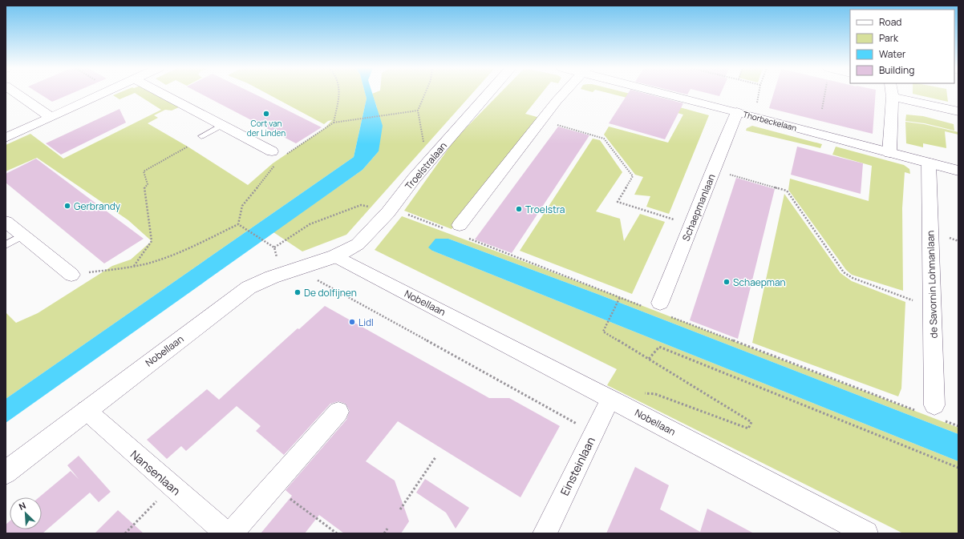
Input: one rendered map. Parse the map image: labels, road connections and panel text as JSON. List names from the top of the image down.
{
  "streets": {
    "street": [
      "Thorbeckelaan",
      "Troelstralaan",
      "Schaepmanlaan",
      "de Savornin Lohmanlaan",
      "Nobellaan",
      "Einsteinlaan",
      "Nansenlaan"
    ]
  },
  "crossings": [
    ["Thorbeckelaan", "Schaepmanlaan"],
    ["Thorbeckelaan", "de Savornin Lohmanlaan"],
    ["Troelstralaan", "Nobellaan"],
    ["Nobellaan", "Einsteinlaan"],
    ["Nobellaan", "Nansenlaan"]
  ],
  "places": [
    "Cort van der Linden",
    "Gerbrandy",
    "Troelstra",
    "Schaepman",
    "De dolfijnen",
    "Lidl"
  ],
  "legend": [
    "Road",
    "Park",
    "Water",
    "Building"
  ],
  "north": "top left"
}
